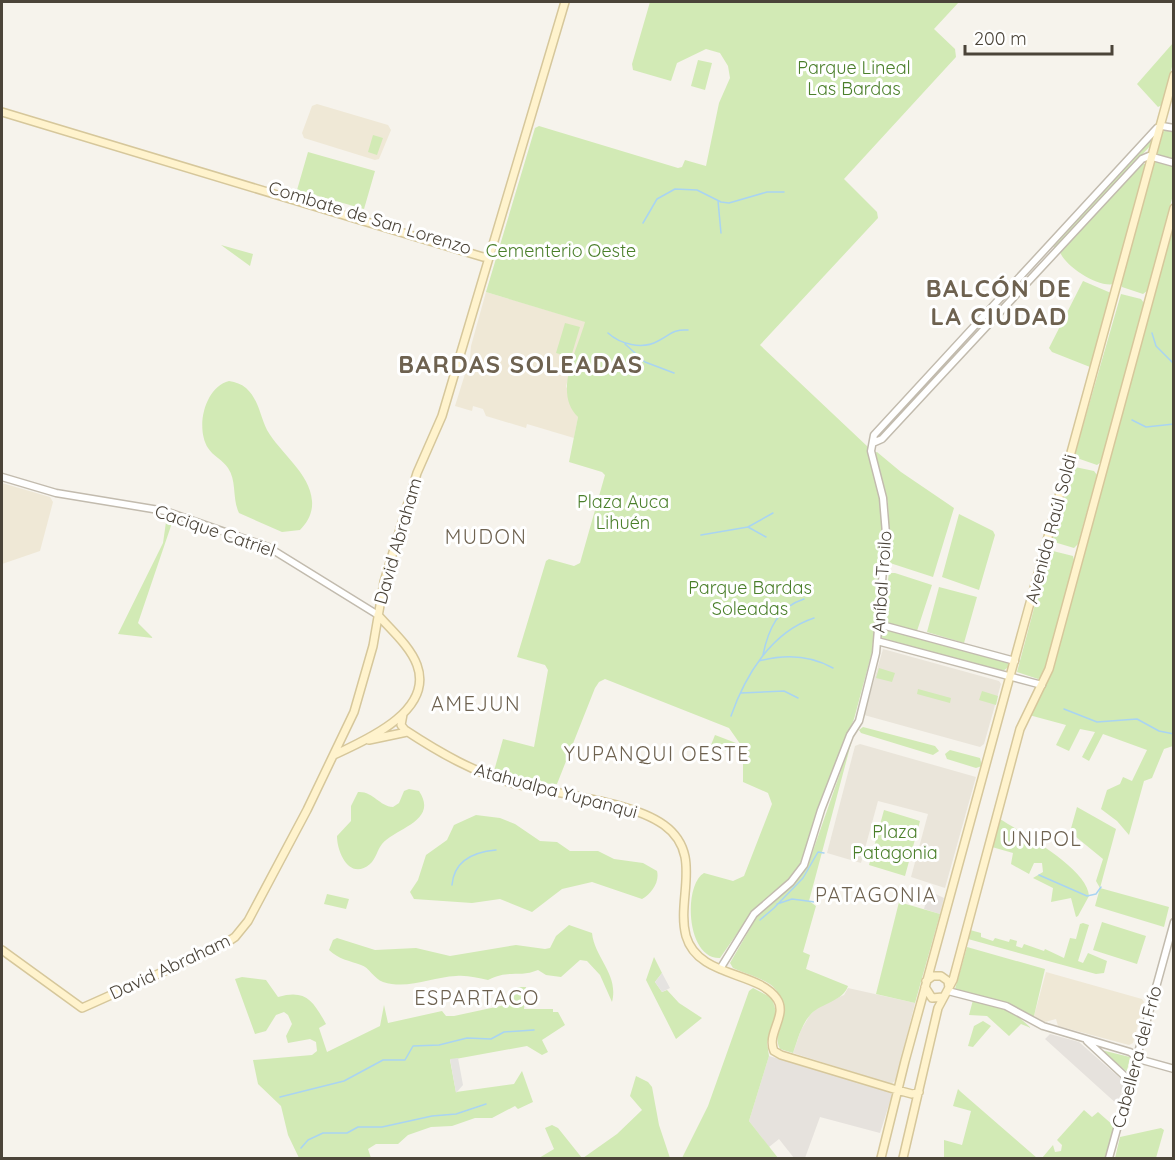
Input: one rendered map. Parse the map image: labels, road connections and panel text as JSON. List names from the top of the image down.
{
  "streets": {
    "main road": [
      "Combate de San Lorenzo",
      "Avenida Raúl Soldi",
      "David Abraham",
      "Atahualpa Yupanqui"
    ],
    "street": ["Cacique Catriel", "Aníbal Troilo", "Cabellera del Frío"]
  },
  "crossings": [
    ["Combate de San Lorenzo", "David Abraham"],
    ["Avenida Raúl Soldi", "Atahualpa Yupanqui"],
    ["Cacique Catriel", "David Abraham"],
    ["Aníbal Troilo", "Atahualpa Yupanqui"]
  ],
  "districts": [
    "BALCÓN DE LA CIUDAD",
    "BARDAS SOLEADAS",
    "MUDON",
    "AMEJUN",
    "YUPANQUI OESTE",
    "UNIPOL",
    "PATAGONIA",
    "ESPARTACO"
  ],
  "parks": [
    "Parque Lineal Las Bardas",
    "Cementerio Oeste",
    "Plaza Auca Lihuén",
    "Parque Bardas Soleadas",
    "Plaza Patagonia"
  ],
  "scale_bar": "200 m"
}
